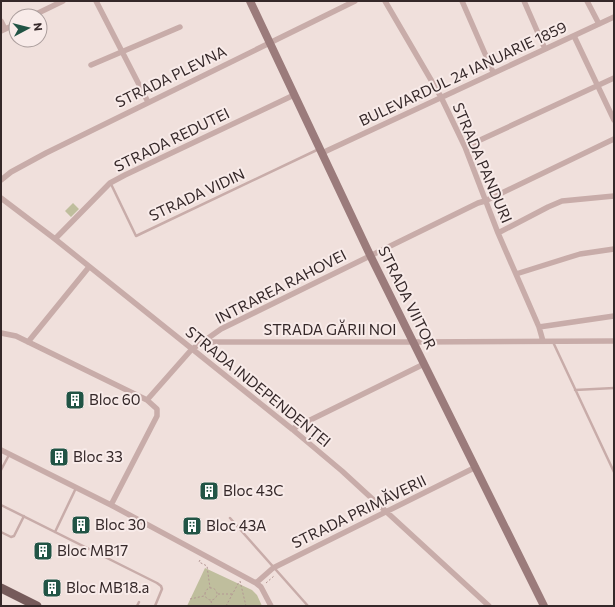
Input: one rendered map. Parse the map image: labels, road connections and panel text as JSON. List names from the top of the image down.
{
  "streets": {
    "street": [
      "BULEVARDUL 24 IANUARIE 1859",
      "STRADA PLEVNA",
      "STRADA REDUTEI",
      "STRADA PANDURI",
      "INTRAREA RAHOVEI",
      "STRADA VIITOR",
      "STRADA GĂRII NOI",
      "STRADA INDEPENDENȚEI",
      "STRADA PRIMĂVERII"
    ],
    "lane": ["STRADA VIDIN"]
  },
  "crossings": [
    ["BULEVARDUL 24 IANUARIE 1859", "STRADA PANDURI"],
    ["BULEVARDUL 24 IANUARIE 1859", "STRADA VIDIN"],
    ["BULEVARDUL 24 IANUARIE 1859", "STRADA VIITOR"],
    ["STRADA PLEVNA", "STRADA VIITOR"],
    ["STRADA REDUTEI", "STRADA VIDIN"],
    ["STRADA REDUTEI", "STRADA VIITOR"],
    ["STRADA REDUTEI", "STRADA INDEPENDENȚEI"],
    ["STRADA PANDURI", "INTRAREA RAHOVEI"],
    ["STRADA PANDURI", "STRADA GĂRII NOI"],
    ["STRADA VIDIN", "STRADA VIITOR"],
    ["INTRAREA RAHOVEI", "STRADA VIITOR"],
    ["INTRAREA RAHOVEI", "STRADA GĂRII NOI"],
    ["STRADA VIITOR", "STRADA GĂRII NOI"],
    ["STRADA VIITOR", "STRADA PRIMĂVERII"],
    ["STRADA INDEPENDENȚEI", "STRADA PRIMĂVERII"]
  ],
  "places": {
    "building": [
      "Bloc 60",
      "Bloc 33",
      "Bloc 43C",
      "Bloc 30",
      "Bloc 43A",
      "Bloc MB17",
      "Bloc MB18.a"
    ]
  },
  "north": "right"
}
